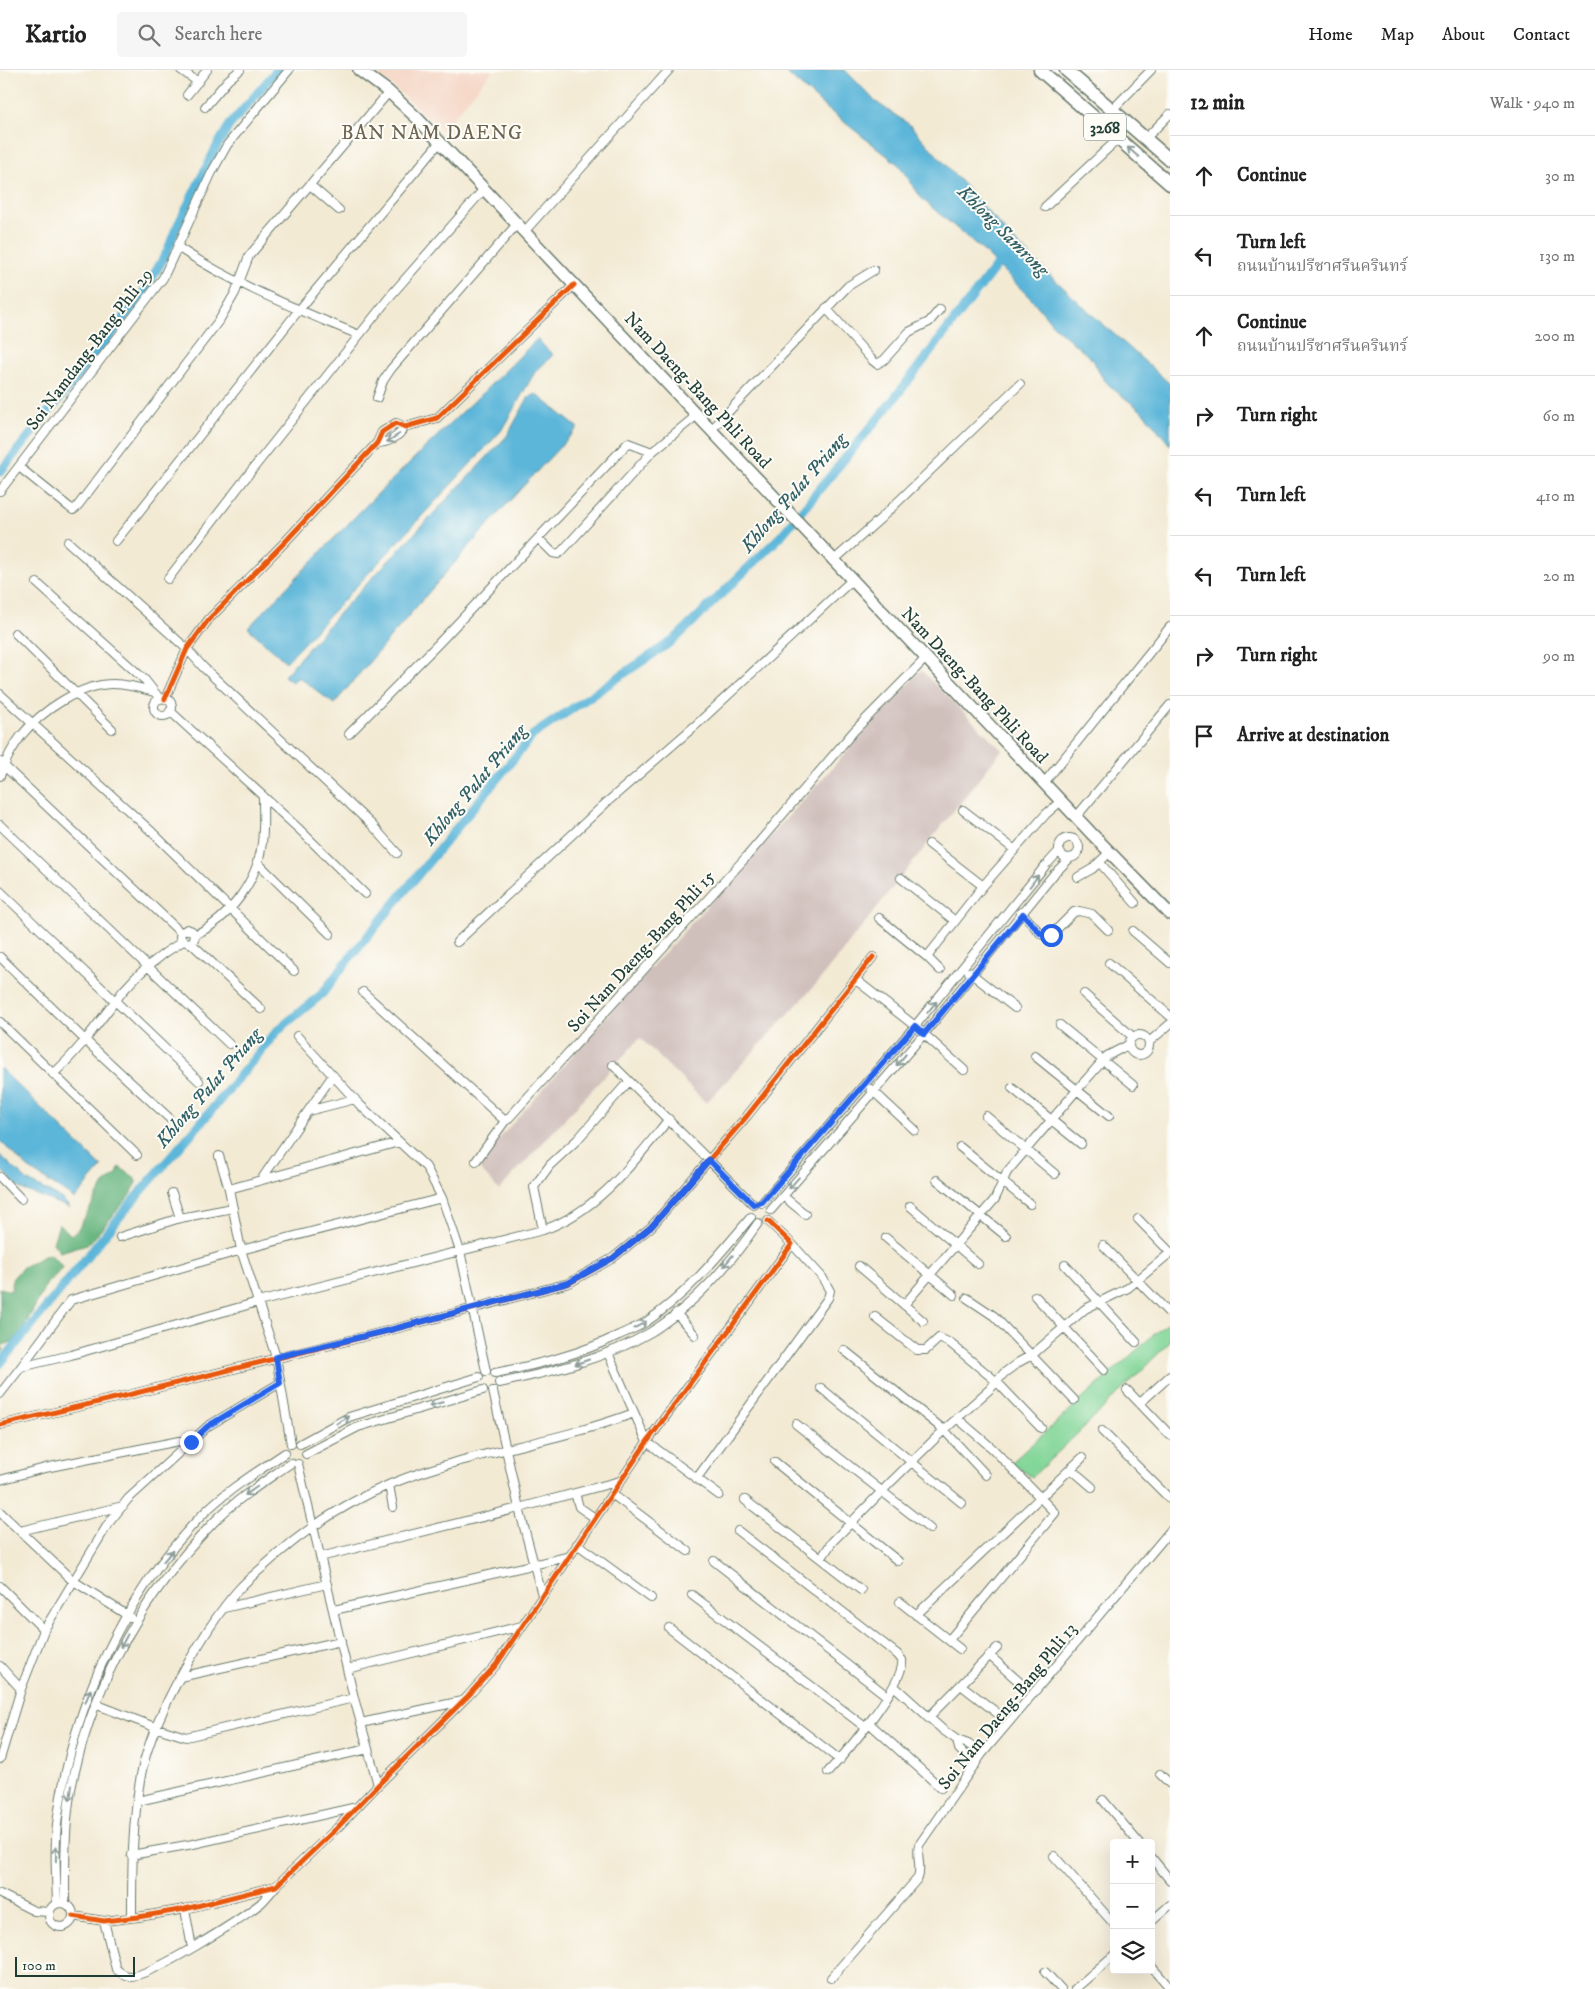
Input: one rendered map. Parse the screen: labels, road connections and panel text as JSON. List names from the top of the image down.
{
  "streets": {
    "main road": ["3268", "Nam Daeng-Bang Phli Road"],
    "street": ["Soi Namdang-Bang Phli 29", "Soi Nam Daeng-Bang Phli 15", "Soi Nam Daeng-Bang Phli 13"]
  },
  "crossings": [
    ["Nam Daeng-Bang Phli Road", "Soi Nam Daeng-Bang Phli 15"]
  ],
  "districts": ["BAN NAM DAENG"],
  "water": ["Khlong Samrong", "Khlong Palat Priang"],
  "scale_bar": "100 m",
  "page": {
    "header": "Kartio",
    "search": "Search here",
    "nav": [
      "Home",
      "Map",
      "About",
      "Contact"
    ],
    "heading": ["12 min", "Walk · 940 m"],
    "list": [
      ["Continue", "30 m"],
      ["Turn left", "ถนนบ้านปรีชาศรีนครินทร์", "130 m"],
      ["Continue", "ถนนบ้านปรีชาศรีนครินทร์", "200 m"],
      ["Turn right", "60 m"],
      ["Turn left", "410 m"],
      ["Turn left", "20 m"],
      ["Turn right", "90 m"],
      "Arrive at destination"
    ],
    "map_buttons": ["+", "−"],
    "scale": "100 m"
  }
}
